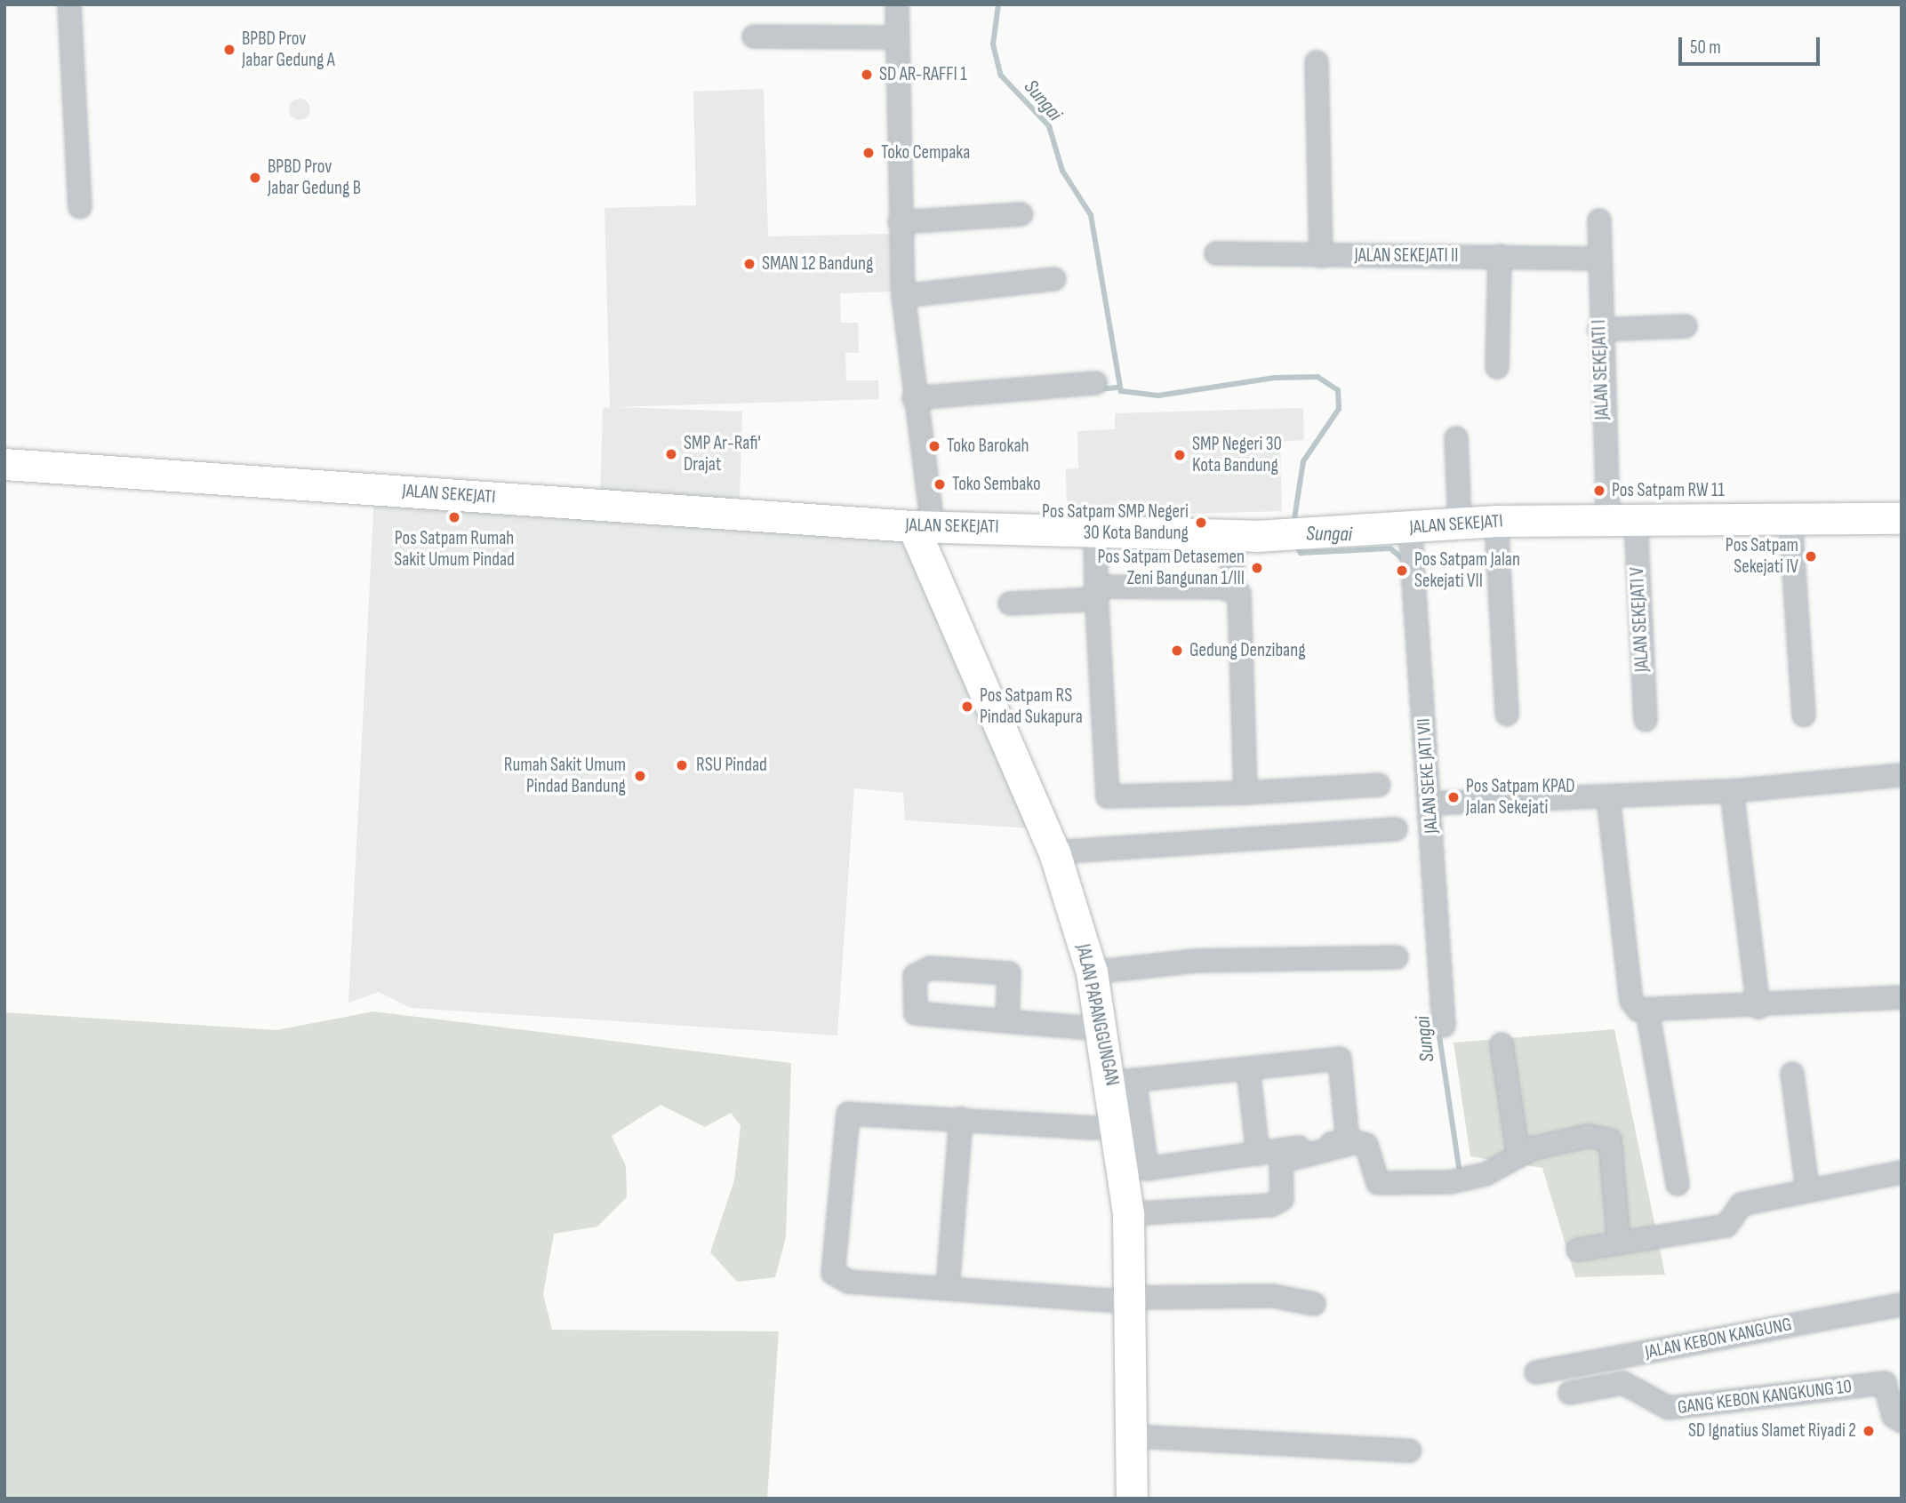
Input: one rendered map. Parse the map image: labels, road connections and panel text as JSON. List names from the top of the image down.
{
  "streets": {
    "street": [
      "JALAN SEKEJATI II",
      "JALAN SEKEJATI I",
      "JALAN SEKEJATI",
      "JALAN SEKEJATI V",
      "JALAN SEKE JATI VII",
      "JALAN PAPANGGUNGAN",
      "JALAN KEBON KANGUNG",
      "GANG KEBON KANGKUNG 10"
    ]
  },
  "crossings": [
    ["JALAN SEKEJATI II", "JALAN SEKEJATI I"],
    ["JALAN SEKEJATI I", "JALAN SEKEJATI"],
    ["JALAN SEKEJATI I", "JALAN SEKEJATI V"],
    ["JALAN SEKEJATI", "JALAN SEKEJATI V"],
    ["JALAN SEKEJATI", "JALAN SEKE JATI VII"],
    ["JALAN SEKEJATI", "JALAN PAPANGGUNGAN"]
  ],
  "water": ["Sungai"],
  "places": [
    "BPBD Prov Jabar Gedung A",
    "SD AR-RAFFI 1",
    "Toko Cempaka",
    "BPBD Prov Jabar Gedung B",
    "SMAN 12 Bandung",
    "Toko Barokah",
    "SMP Ar-Rafi' Drajat",
    "SMP Negeri 30 Kota Bandung",
    "Toko Sembako",
    "Pos Satpam RW 11",
    "Pos Satpam Rumah Sakit Umum Pindad",
    "Pos Satpam SMP Negeri 30 Kota Bandung",
    "Pos Satpam Sekejati IV",
    "Pos Satpam Detasemen Zeni Bangunan 1/III",
    "Pos Satpam Jalan Sekejati VII",
    "Gedung Denzibang",
    "Pos Satpam RS Pindad Sukapura",
    "RSU Pindad",
    "Rumah Sakit Umum Pindad Bandung",
    "Pos Satpam KPAD Jalan Sekejati",
    "SD Ignatius Slamet Riyadi 2"
  ],
  "scale_bar": "50 m"
}
